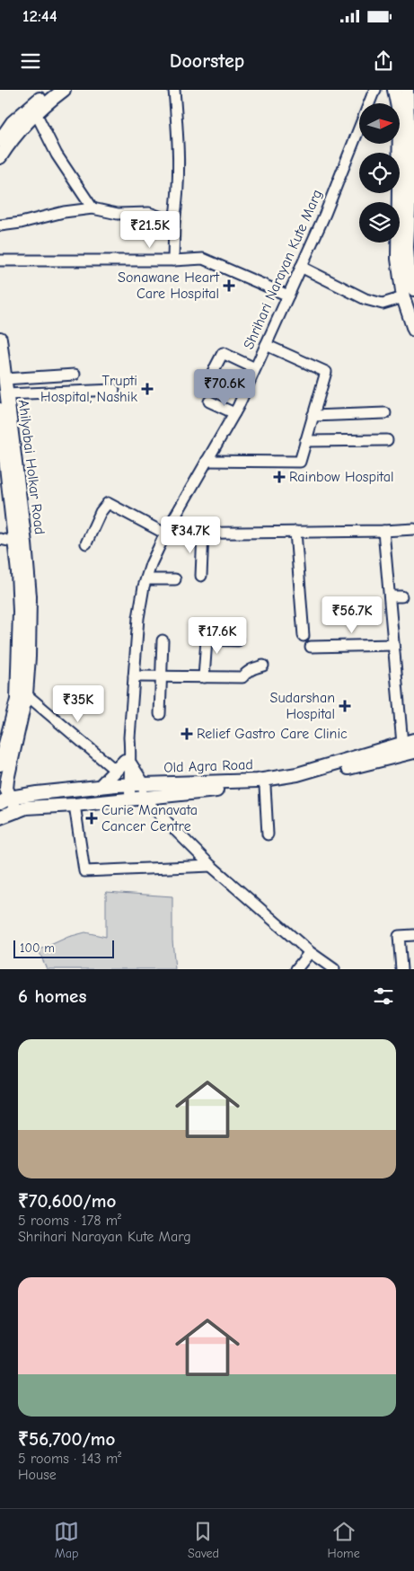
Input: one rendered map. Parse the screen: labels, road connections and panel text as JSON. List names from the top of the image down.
{
  "streets": {
    "main road": ["Ahilyabai Holkar Road", "Old Agra Road"],
    "street": ["Shrihari Narayan Kute Marg"]
  },
  "crossings": [
    ["Shrihari Narayan Kute Marg", "Old Agra Road"],
    ["Ahilyabai Holkar Road", "Old Agra Road"]
  ],
  "places": {
    "health": [
      "Sonawane Heart Care Hospital",
      "Trupti Hospital, Nashik",
      "Rainbow Hospital",
      "Sudarshan Hospital",
      "Relief Gastro Care Clinic",
      "Curie Manavata Cancer Centre"
    ]
  },
  "scale_bar": "100 m",
  "north": "right",
  "page": {
    "status": "12:44",
    "header": "Doorstep",
    "price": [
      "₹21.5K",
      "₹70.6K",
      "₹34.7K",
      "₹56.7K",
      "₹17.6K",
      "₹35K"
    ],
    "scale": "100 m",
    "heading": "6 homes",
    "list": [
      {
        "name": "₹70,600/mo",
        "note": "5 rooms · 178 m² · Shrihari Narayan Kute Marg"
      },
      {
        "name": "₹56,700/mo",
        "note": "5 rooms · 143 m² · House"
      }
    ],
    "tabs": ["Map", "Saved", "Home"]
  }
}
